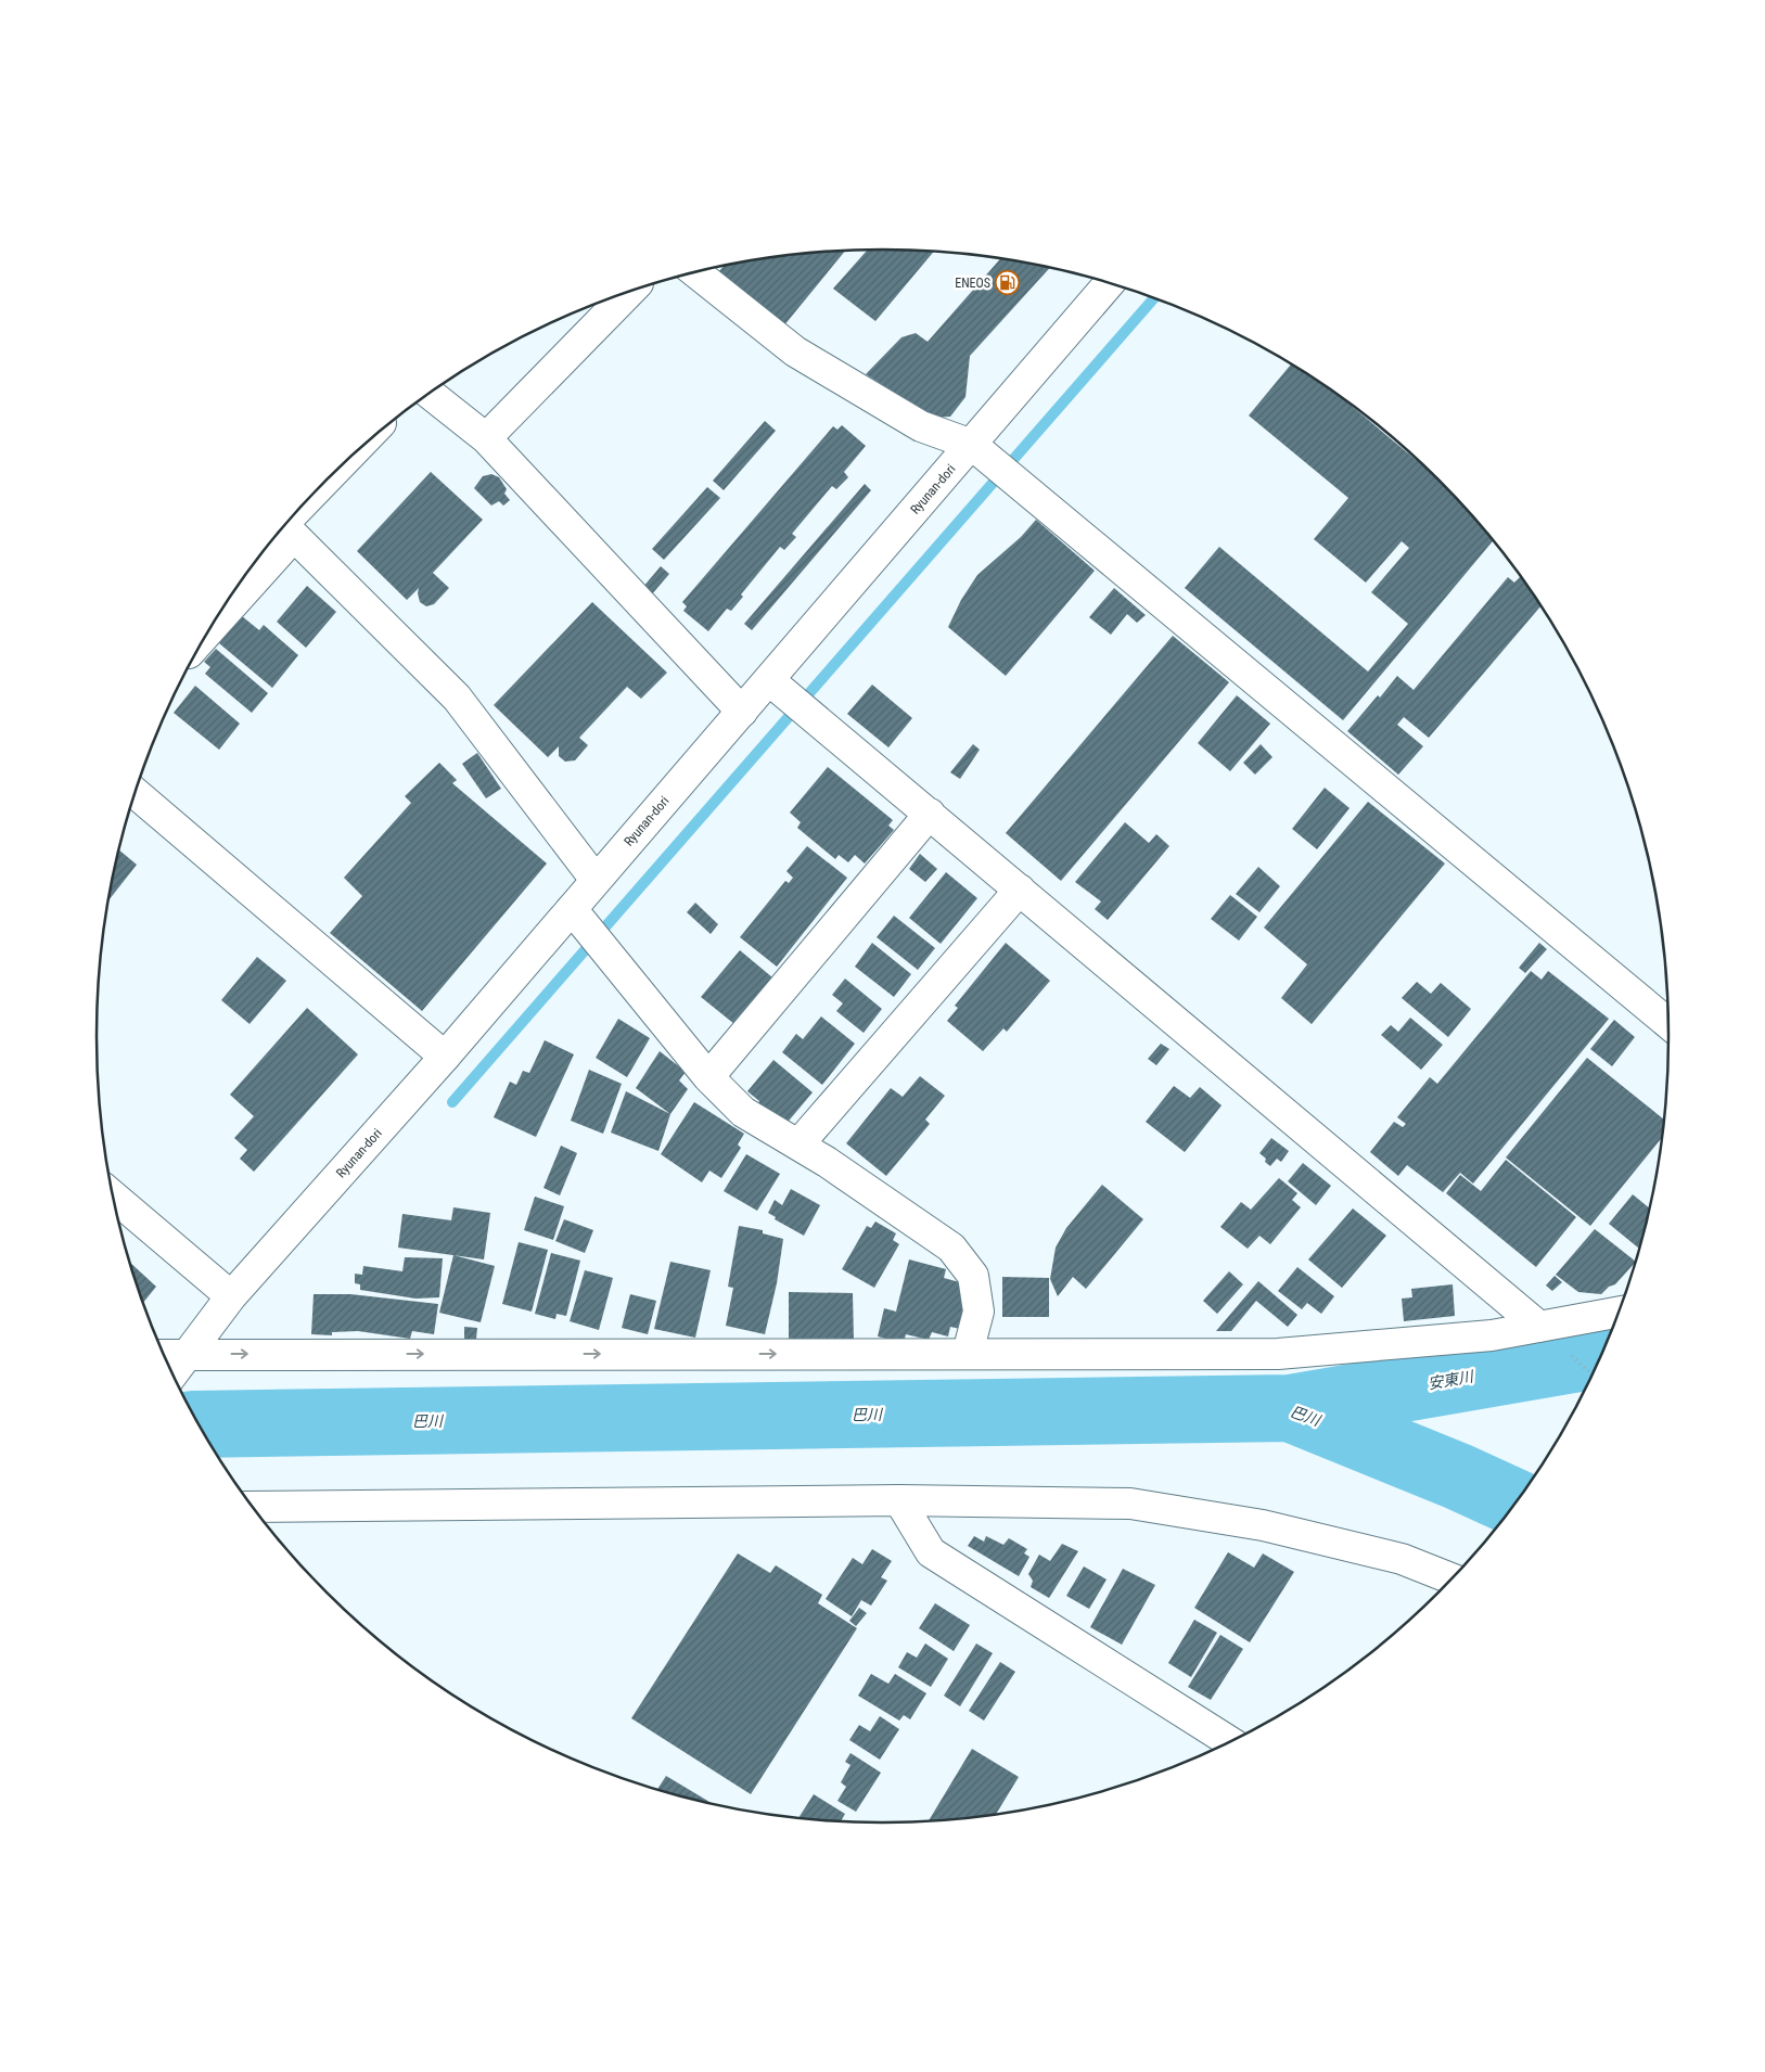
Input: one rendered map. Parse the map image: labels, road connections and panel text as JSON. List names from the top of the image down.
{
  "streets": {
    "street": ["Ryunan-dori"]
  },
  "water": ["安東川", "巴川"],
  "places": {
    "fuel station": ["ENEOS"]
  }
}
